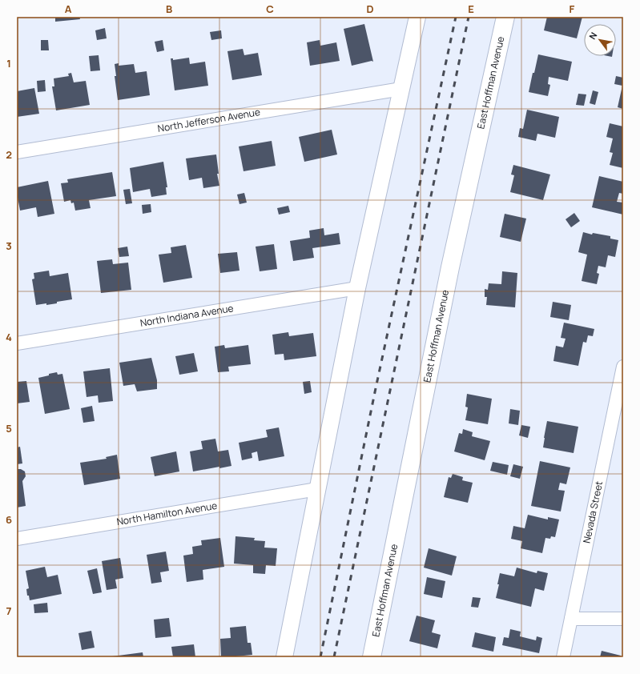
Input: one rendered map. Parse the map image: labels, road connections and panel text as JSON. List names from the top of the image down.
{
  "streets": {
    "main road": ["East Hoffman Avenue"],
    "street": [
      "North Jefferson Avenue",
      "North Indiana Avenue",
      "Nevada Street",
      "North Hamilton Avenue"
    ]
  },
  "north": "top left",
  "grid": {
    "columns": [
      "A",
      "B",
      "C",
      "D",
      "E",
      "F"
    ],
    "rows": [
      "1",
      "2",
      "3",
      "4",
      "5",
      "6",
      "7"
    ]
  }
}
